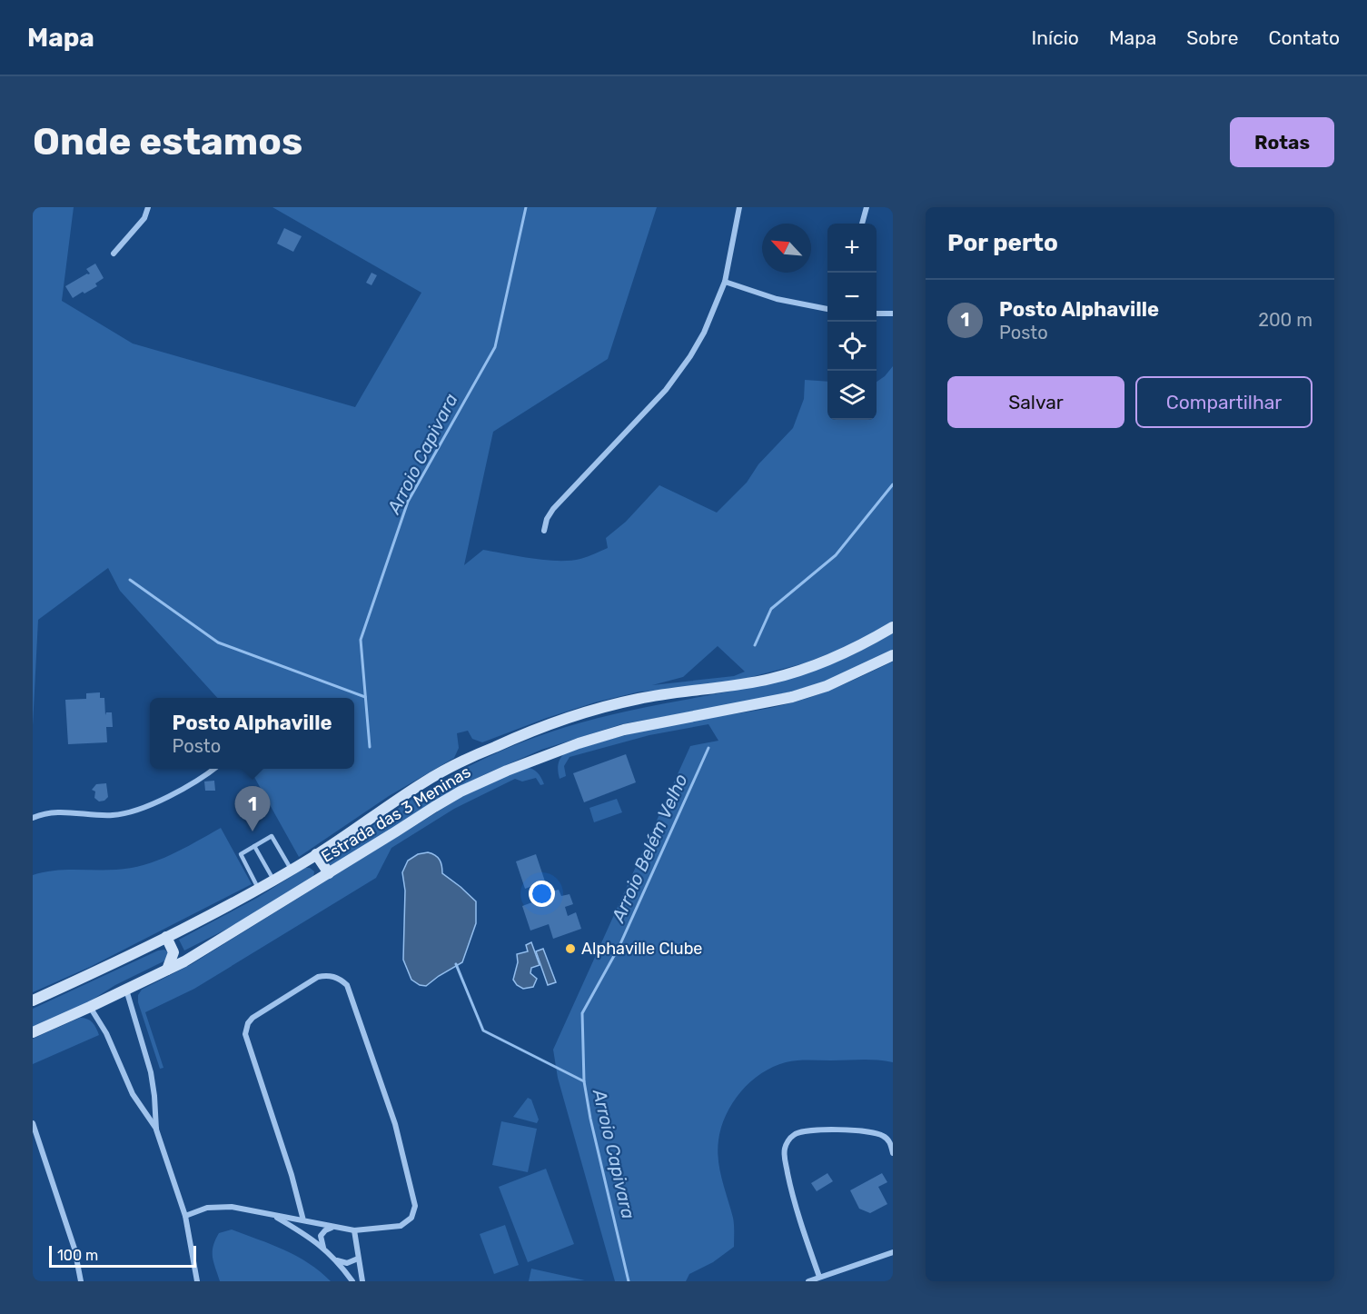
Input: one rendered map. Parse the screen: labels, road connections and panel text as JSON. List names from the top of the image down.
{
  "streets": {
    "main road": ["Estrada das 3 Meninas"]
  },
  "water": ["Arroio Capivara", "Arroio Belém Velho"],
  "places": ["Alphaville Clube"],
  "scale_bar": "100 m",
  "north": "top left",
  "page": {
    "header": "Mapa",
    "nav": [
      "Início",
      "Mapa",
      "Sobre",
      "Contato"
    ],
    "buttons": [
      "Rotas",
      ["Salvar", "Compartilhar"]
    ],
    "title": "Onde estamos",
    "heading": "Por perto",
    "map_buttons": ["+", "−"],
    "list": [
      {
        "mark": "1",
        "name": "Posto Alphaville",
        "note": "Posto",
        "value": "200 m"
      }
    ],
    "popup": ["Posto Alphaville", "Posto"],
    "pins": "1",
    "scale": "100 m"
  }
}
